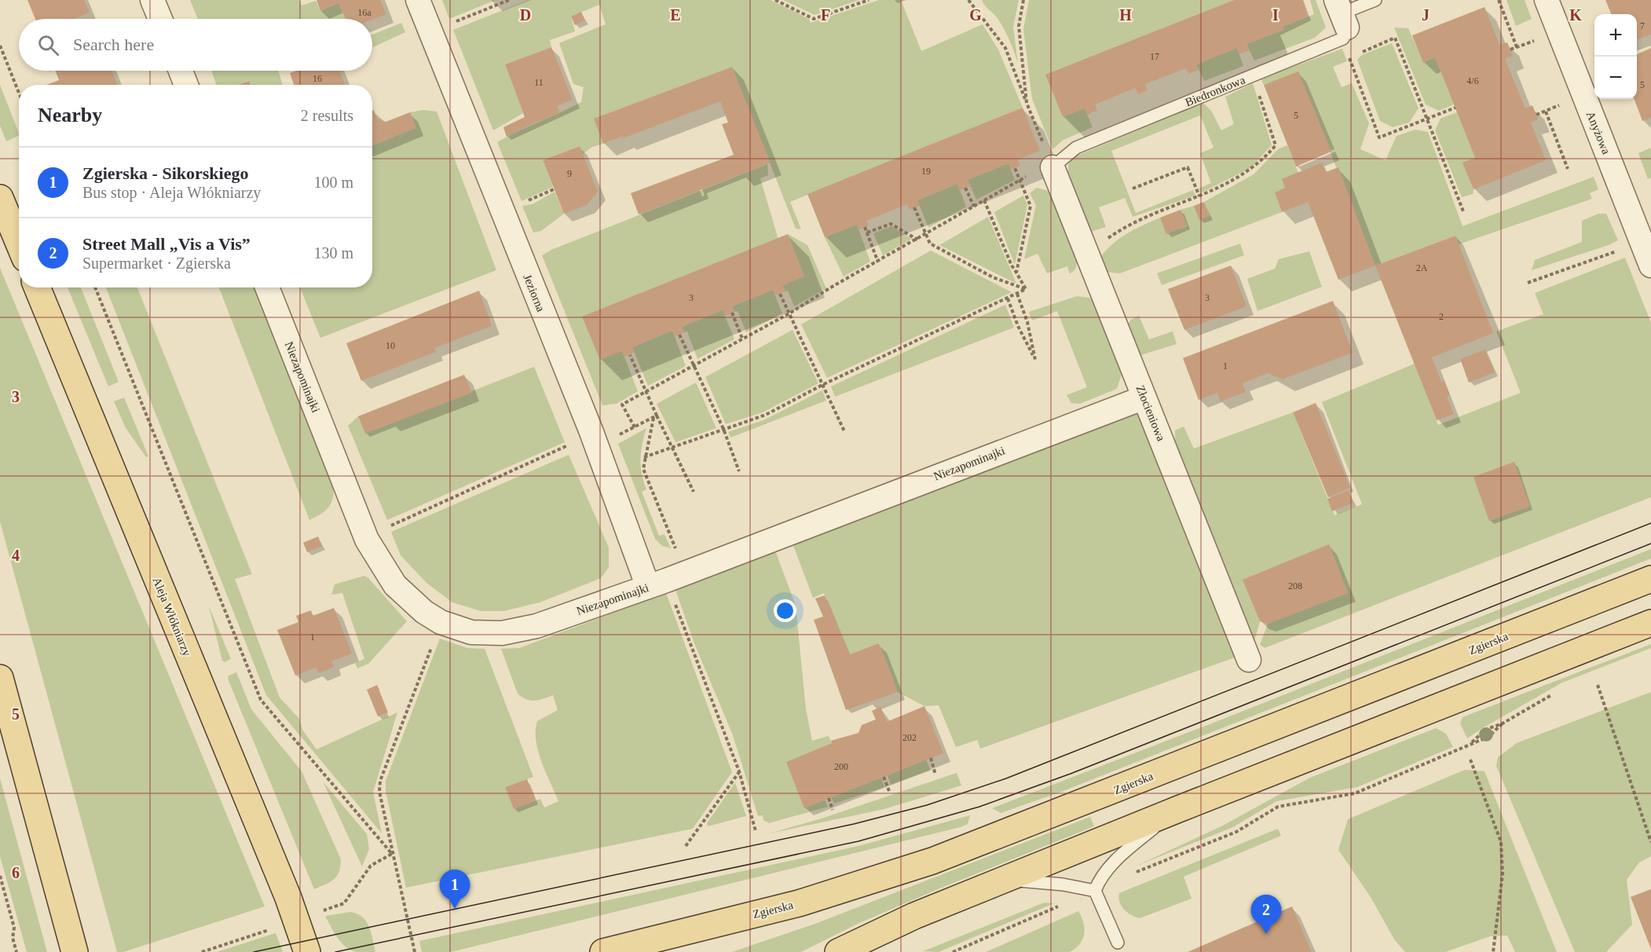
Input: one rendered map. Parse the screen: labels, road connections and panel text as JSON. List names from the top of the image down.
{
  "streets": {
    "main road": ["Aleja Włókniarzy", "Zgierska"],
    "street": [
      "Anyżowa",
      "Jeziorna",
      "Niezapominajki",
      "Złocieniowa"
    ],
    "lane": ["Biedronkowa"]
  },
  "crossings": [
    ["Biedronkowa", "Złocieniowa"],
    ["Jeziorna", "Niezapominajki"],
    ["Niezapominajki", "Złocieniowa"]
  ],
  "house_numbers": [
    "16a",
    "7",
    "17",
    "16",
    "4/6",
    "11",
    "5",
    "5",
    "19",
    "9",
    "2A",
    "3",
    "3",
    "2",
    "10",
    "1",
    "208",
    "1",
    "202",
    "200"
  ],
  "page": {
    "map_buttons": ["+", "−"],
    "search": "Search here",
    "heading": ["Nearby", "2 results"],
    "list": [
      {
        "mark": "1",
        "name": "Zgierska - Sikorskiego",
        "note": "Bus stop · Aleja Włókniarzy",
        "value": "100 m"
      },
      {
        "mark": "2",
        "name": "Street Mall „Vis a Vis”",
        "note": "Supermarket · Zgierska",
        "value": "130 m"
      }
    ],
    "pins": ["1", "2"]
  },
  "grid": {
    "columns": [
      "D",
      "E",
      "F",
      "G",
      "H",
      "I",
      "J",
      "K"
    ],
    "rows": [
      "3",
      "4",
      "5",
      "6"
    ]
  }
}
